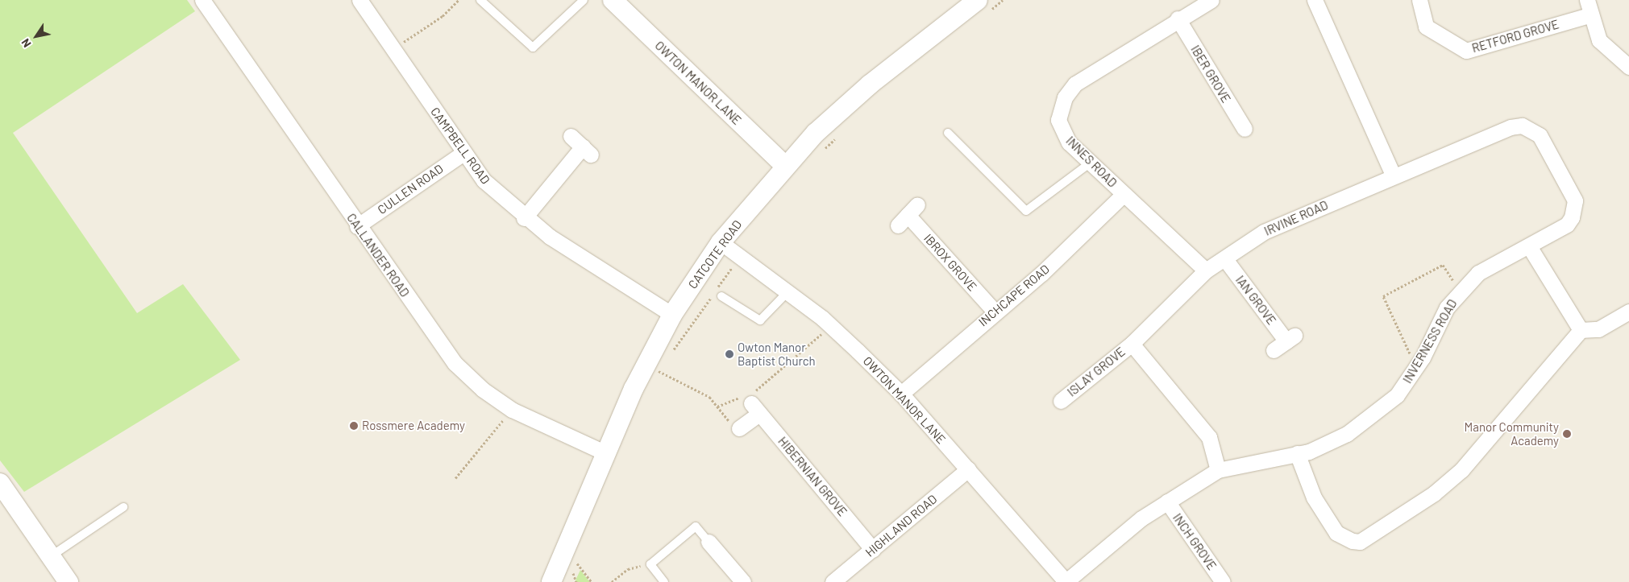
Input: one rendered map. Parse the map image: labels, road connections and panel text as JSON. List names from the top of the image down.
{
  "streets": {
    "street": [
      "RETFORD GROVE",
      "IBER GROVE",
      "OWTON MANOR LANE",
      "CAMPBELL ROAD",
      "INNES ROAD",
      "CULLEN ROAD",
      "IRVINE ROAD",
      "CATCOTE ROAD",
      "CALLANDER ROAD",
      "IBROX GROVE",
      "INCHCAPE ROAD",
      "IAN GROVE",
      "INVERNESS ROAD",
      "ISLAY GROVE",
      "HIBERNIAN GROVE",
      "HIGHLAND ROAD",
      "INCH GROVE"
    ]
  },
  "crossings": [
    ["IBER GROVE", "INNES ROAD"],
    ["OWTON MANOR LANE", "CATCOTE ROAD"],
    ["OWTON MANOR LANE", "INCHCAPE ROAD"],
    ["OWTON MANOR LANE", "INVERNESS ROAD"],
    ["OWTON MANOR LANE", "HIGHLAND ROAD"],
    ["CAMPBELL ROAD", "CULLEN ROAD"],
    ["CAMPBELL ROAD", "CATCOTE ROAD"],
    ["INNES ROAD", "IRVINE ROAD"],
    ["INNES ROAD", "INCHCAPE ROAD"],
    ["CULLEN ROAD", "CALLANDER ROAD"],
    ["IRVINE ROAD", "IAN GROVE"],
    ["IRVINE ROAD", "INVERNESS ROAD"],
    ["IRVINE ROAD", "ISLAY GROVE"],
    ["CATCOTE ROAD", "CALLANDER ROAD"],
    ["IBROX GROVE", "INCHCAPE ROAD"],
    ["INVERNESS ROAD", "INCH GROVE"],
    ["HIBERNIAN GROVE", "HIGHLAND ROAD"]
  ],
  "places": ["Owton Manor Baptist Church", "Rossmere Academy", "Manor Community Academy"],
  "north": "bottom left"
}
